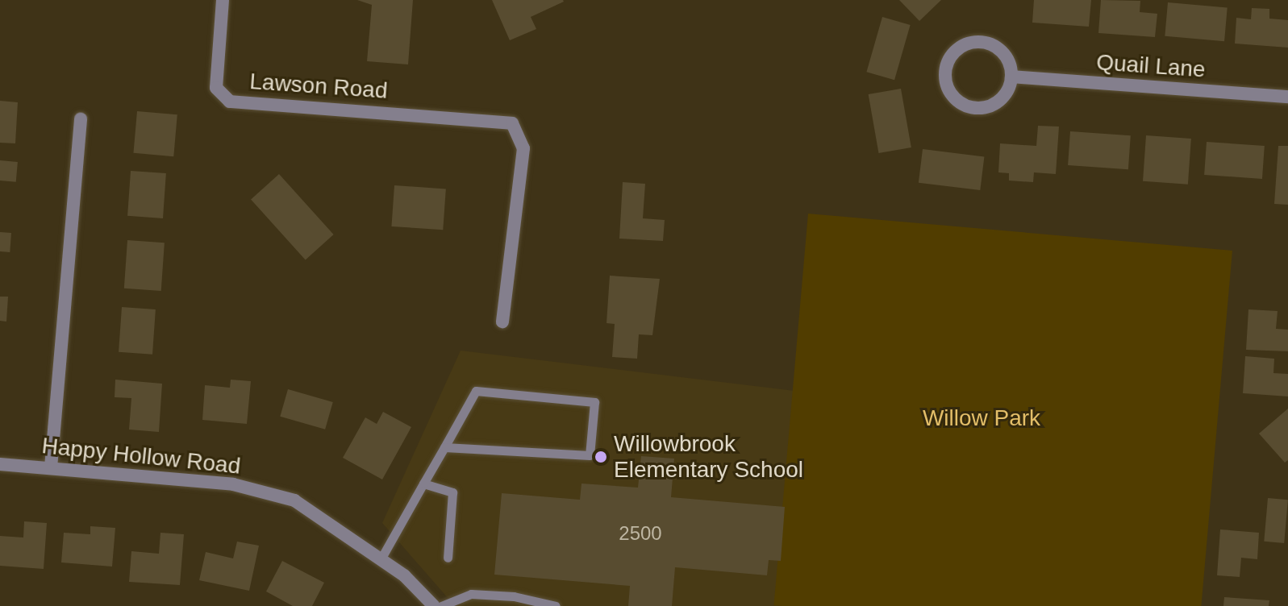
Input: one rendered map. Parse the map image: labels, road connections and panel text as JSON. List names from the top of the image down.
{
  "streets": {
    "street": ["Quail Lane", "Lawson Road", "Happy Hollow Road"]
  },
  "parks": ["Willow Park"],
  "places": ["Willowbrook Elementary School"],
  "house_numbers": ["2500"]
}
